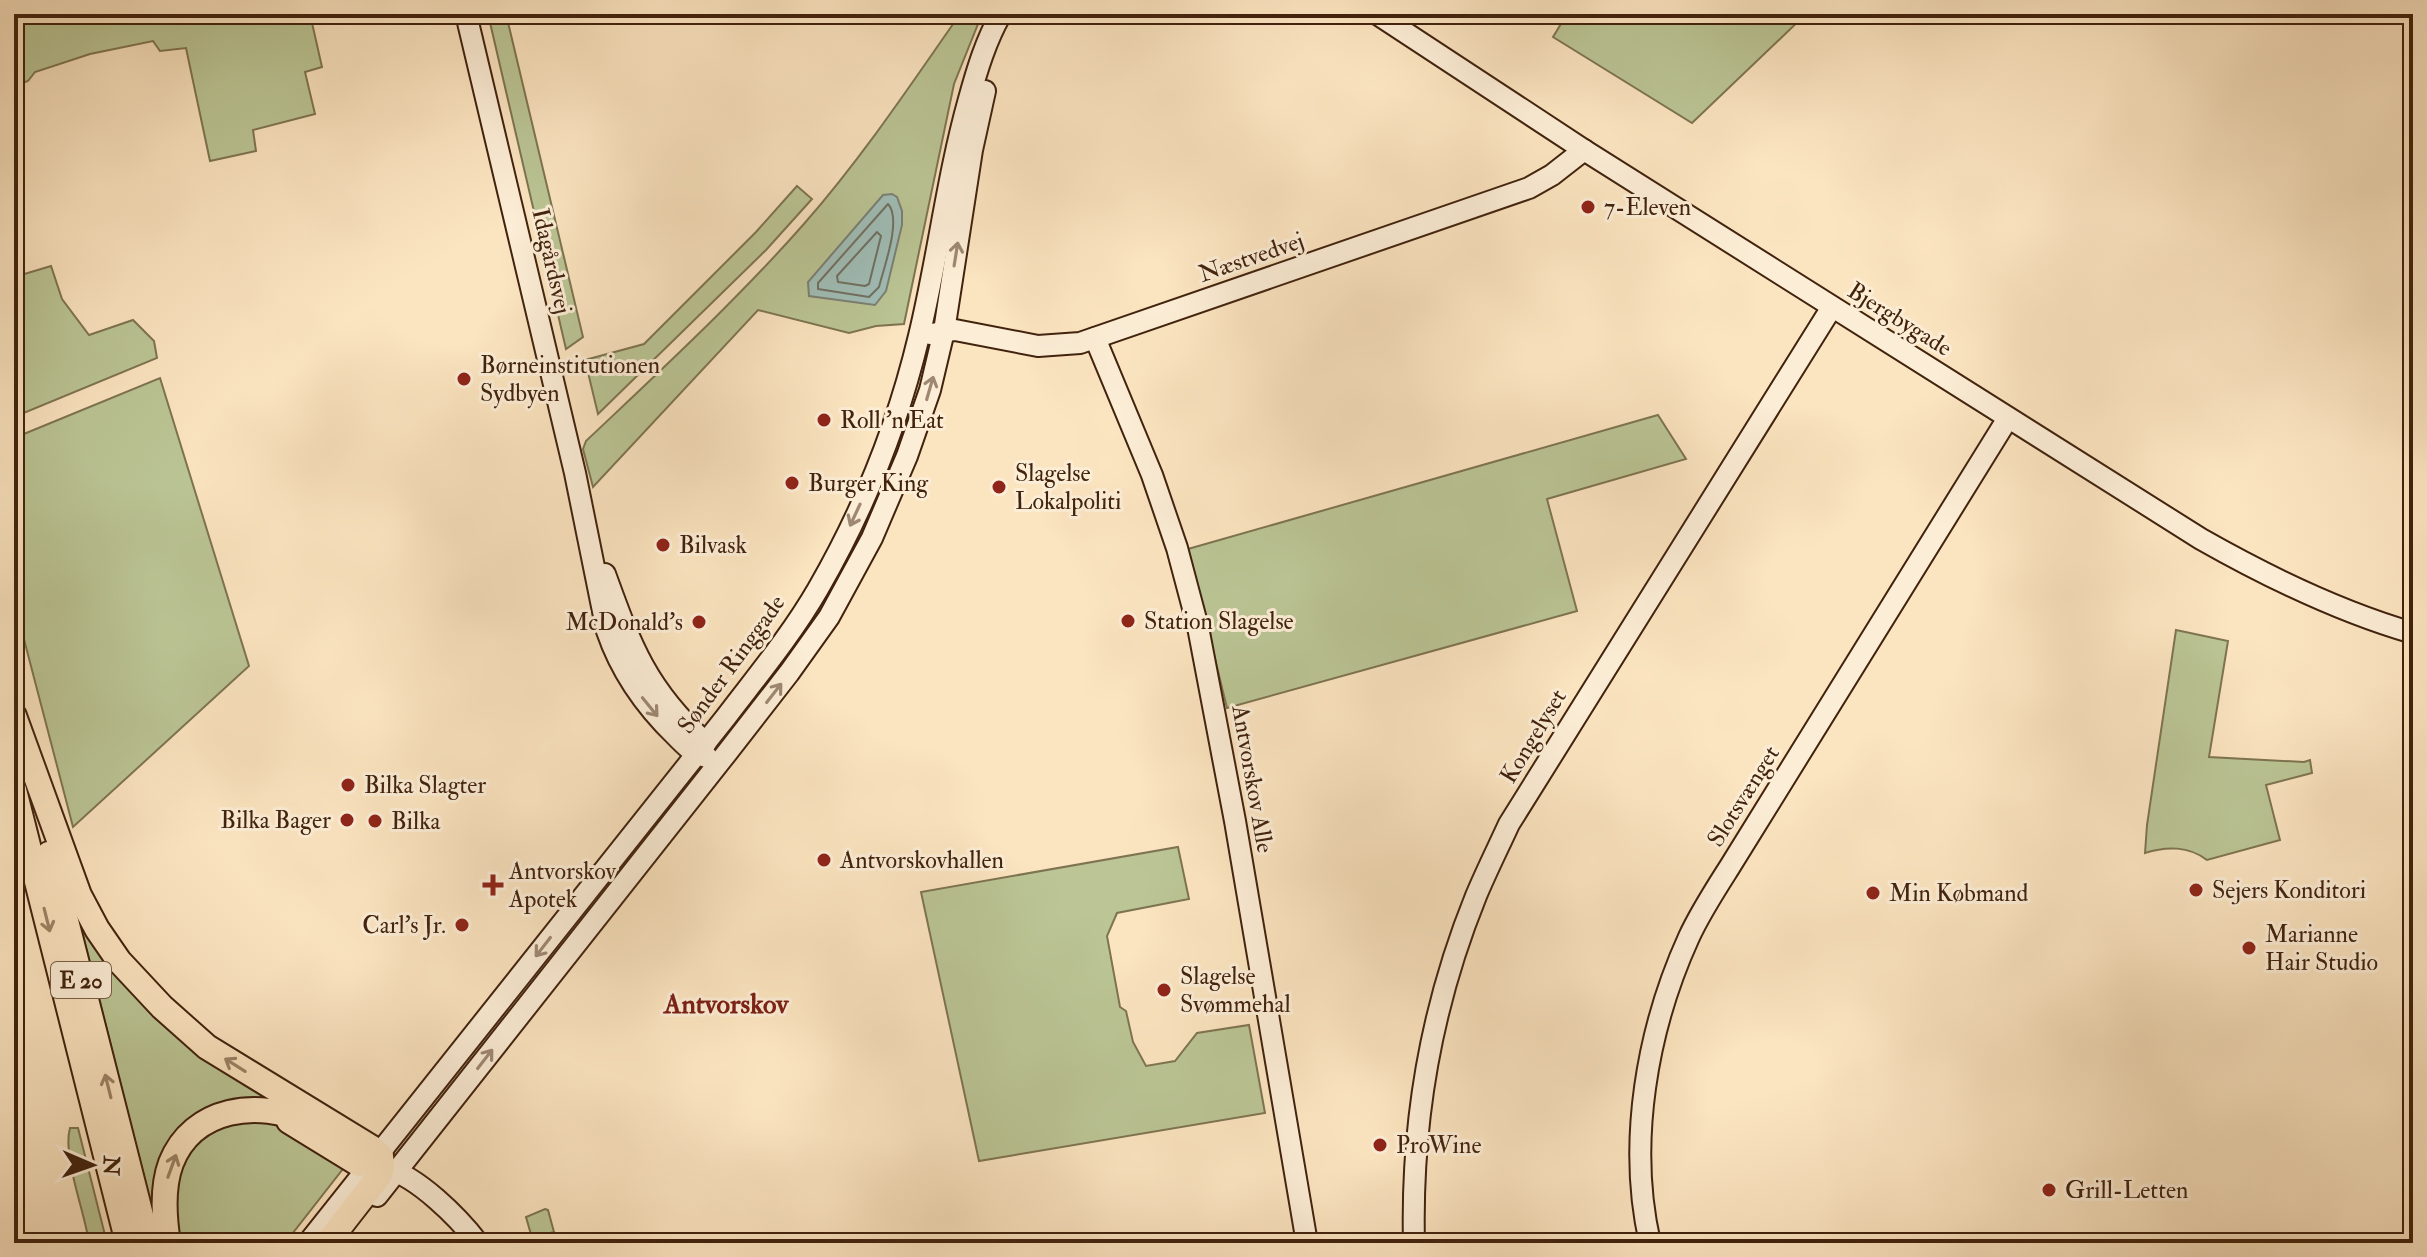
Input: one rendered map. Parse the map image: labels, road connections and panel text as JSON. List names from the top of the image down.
{
  "streets": {
    "highway": ["E 20"],
    "street": [
      "Næstvedvej",
      "Idagårdsvej",
      "Bjergbygade",
      "Sønder Ringgade",
      "Kongelyset",
      "Antvorskov Alle",
      "Slotsvænget"
    ]
  },
  "crossings": [
    ["Næstvedvej", "Bjergbygade"],
    ["Næstvedvej", "Sønder Ringgade"],
    ["Næstvedvej", "Antvorskov Alle"],
    ["Idagårdsvej", "Sønder Ringgade"],
    ["Bjergbygade", "Kongelyset"],
    ["Bjergbygade", "Slotsvænget"]
  ],
  "districts": ["Antvorskov"],
  "places": {
    "other": [
      "7-Eleven",
      "Børneinstitutionen Sydbyen",
      "Roll 'n Eat",
      "Burger King",
      "Slagelse Lokalpoliti",
      "Bilvask",
      "Station Slagelse",
      "McDonald's",
      "Bilka Slagter",
      "Bilka Bager",
      "Bilka",
      "Antvorskovhallen",
      "Sejers Konditori",
      "Min Købmand",
      "Carl's Jr.",
      "Marianne Hair Studio",
      "Slagelse Svømmehal",
      "ProWine",
      "Grill-Letten"
    ],
    "health": ["Antvorskov Apotek"]
  },
  "north": "right"
}
